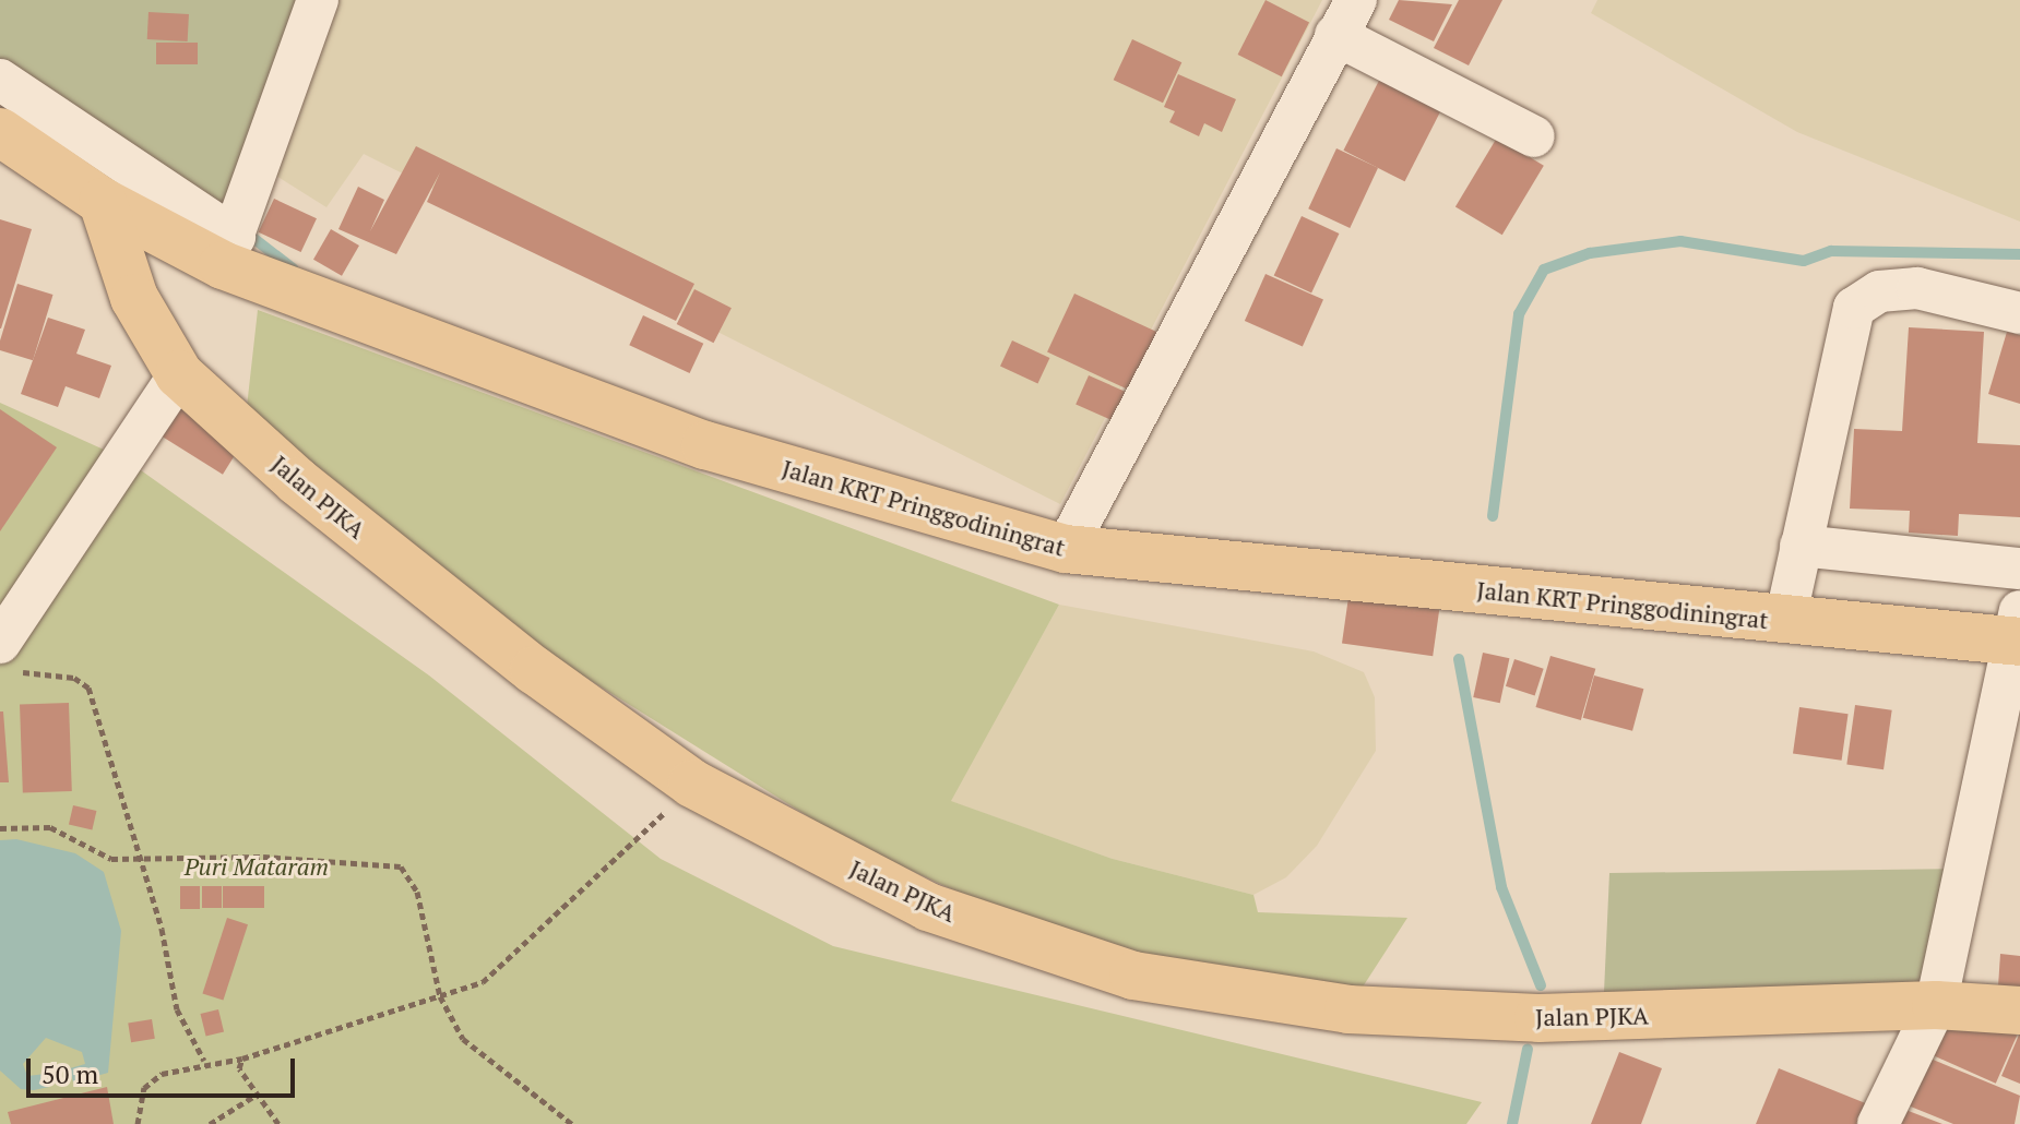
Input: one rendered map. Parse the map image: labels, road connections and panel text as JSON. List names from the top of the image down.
{
  "streets": {
    "main road": ["Jalan PJKA", "Jalan KRT Pringgodiningrat"]
  },
  "crossings": [
    ["Jalan PJKA", "Jalan KRT Pringgodiningrat"]
  ],
  "parks": ["Puri Mataram"],
  "scale_bar": "50 m"
}
